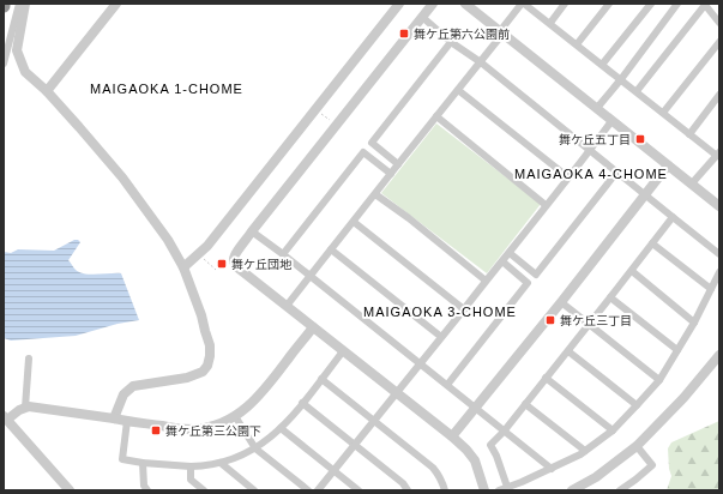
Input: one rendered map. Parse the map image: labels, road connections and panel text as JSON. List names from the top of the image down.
{
  "districts": ["MAIGAOKA 1-CHOME", "MAIGAOKA 4-CHOME", "MAIGAOKA 3-CHOME"],
  "places": {
    "transit": [
      "舞ケ丘第六公園前",
      "舞ケ丘五丁目",
      "舞ケ丘団地",
      "舞ケ丘三丁目",
      "舞ケ丘第三公園下"
    ]
  }
}
